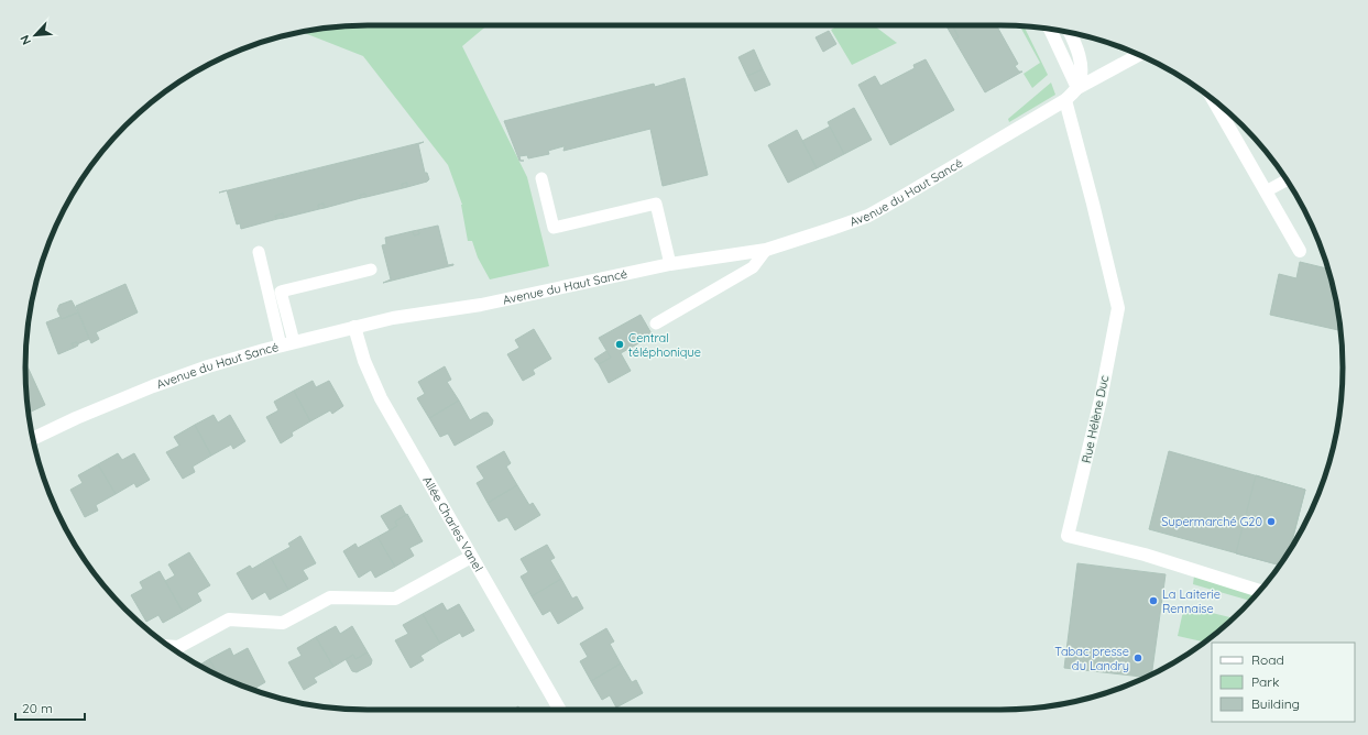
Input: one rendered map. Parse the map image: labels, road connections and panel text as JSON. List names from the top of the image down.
{
  "streets": {
    "street": ["Avenue du Haut Sancé", "Rue Hélène Duc", "Allée Charles Vanel"]
  },
  "crossings": [
    ["Avenue du Haut Sancé", "Rue Hélène Duc"],
    ["Avenue du Haut Sancé", "Allée Charles Vanel"]
  ],
  "places": [
    "Central téléphonique",
    "Supermarché G20",
    "La Laiterie Rennaise",
    "Tabac presse du Landry"
  ],
  "legend": ["Road", "Park", "Building"],
  "scale_bar": "20 m",
  "north": "bottom left"
}
